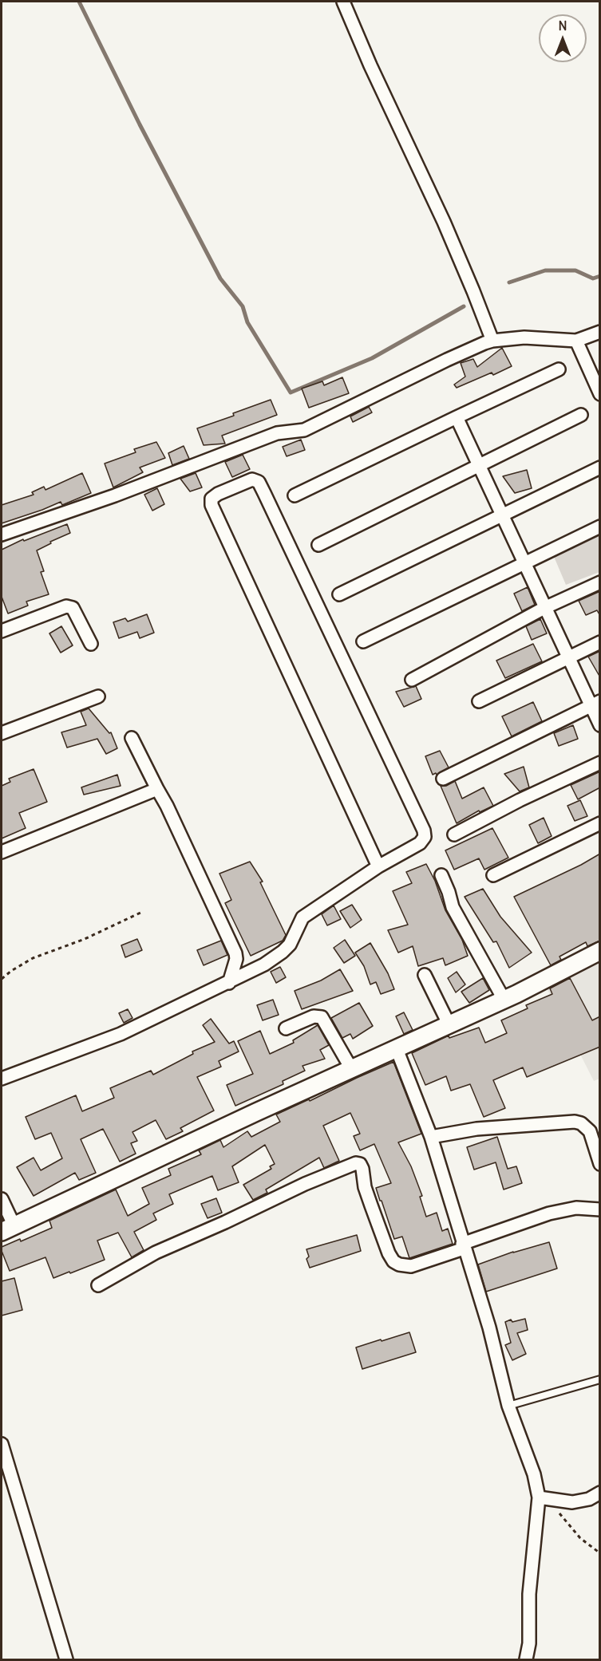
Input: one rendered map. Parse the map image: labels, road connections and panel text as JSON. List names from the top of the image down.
{
  "north": "top"
}
